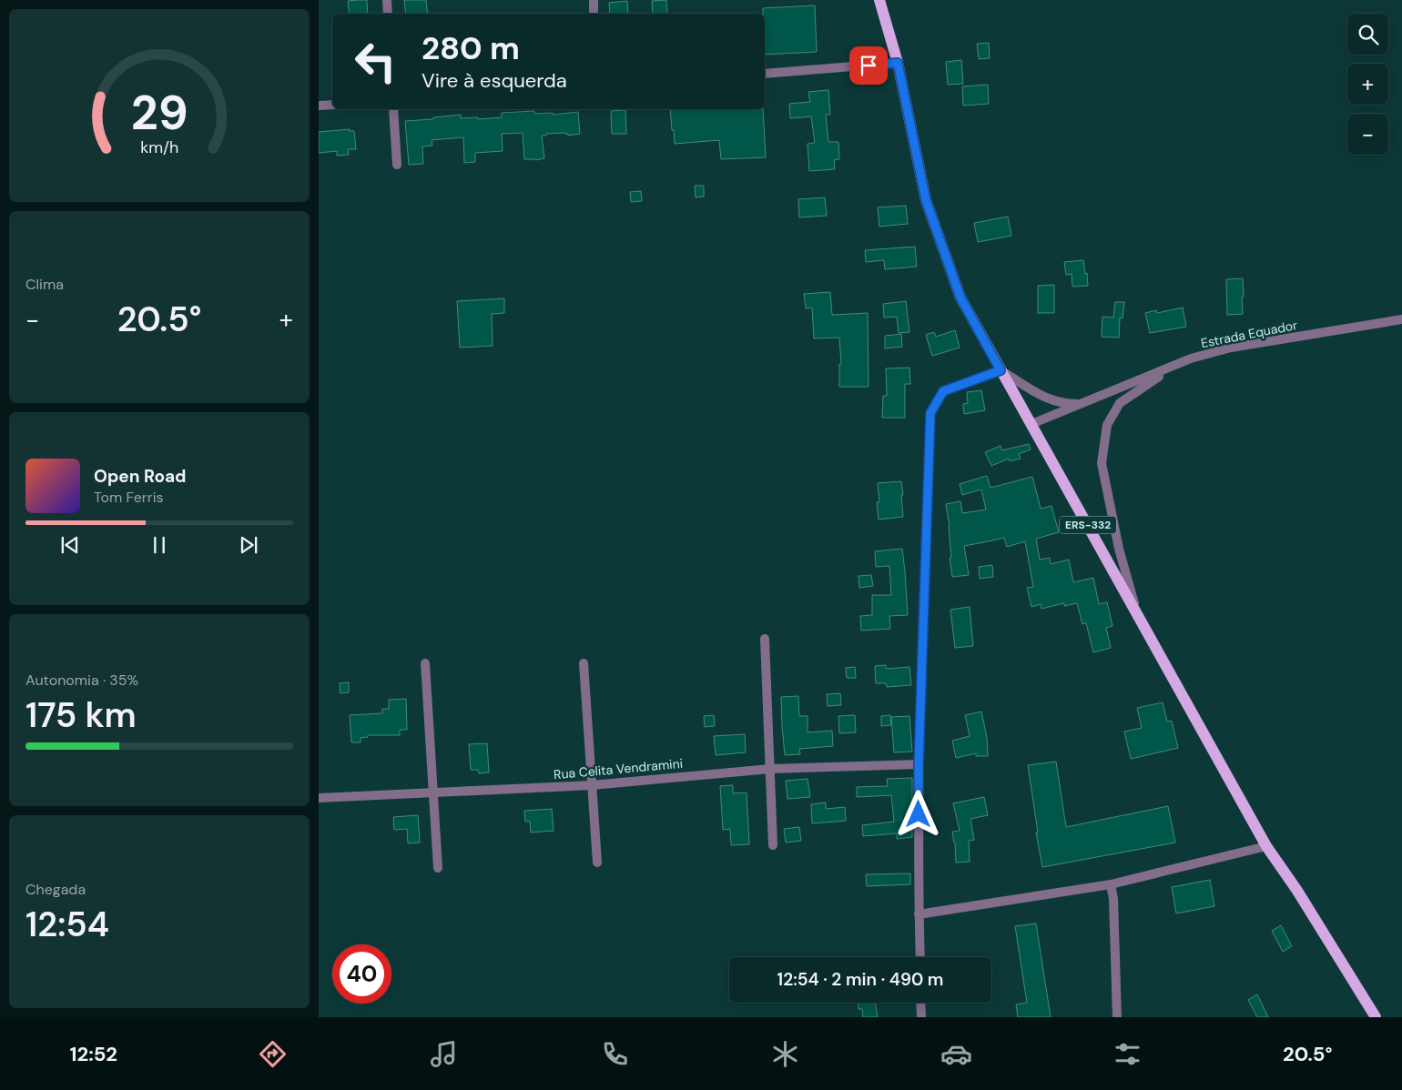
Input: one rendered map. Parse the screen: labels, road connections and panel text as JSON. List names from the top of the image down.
{
  "streets": {
    "main road": ["ERS-332"],
    "street": ["Estrada Equador", "Rua Celita Vendramini"]
  },
  "crossings": [
    ["Estrada Equador", "ERS-332"]
  ],
  "page": {
    "map_buttons": ["+", "−"],
    "turn": ["280 m", "Vire à esquerda"],
    "tile": [
      "Clima",
      ["Autonomia · 35%", "175 km"],
      ["Chegada", "12:54"]
    ],
    "heat": ["−", "20.5°", "+"],
    "song": ["Open Road", "Tom Ferris"],
    "limit": "40",
    "trip": "12:54 · 2 min · 490 m",
    "tabs": ["12:52", "20.5°"],
    "gauge": ["29", "km/h"]
  }
}
